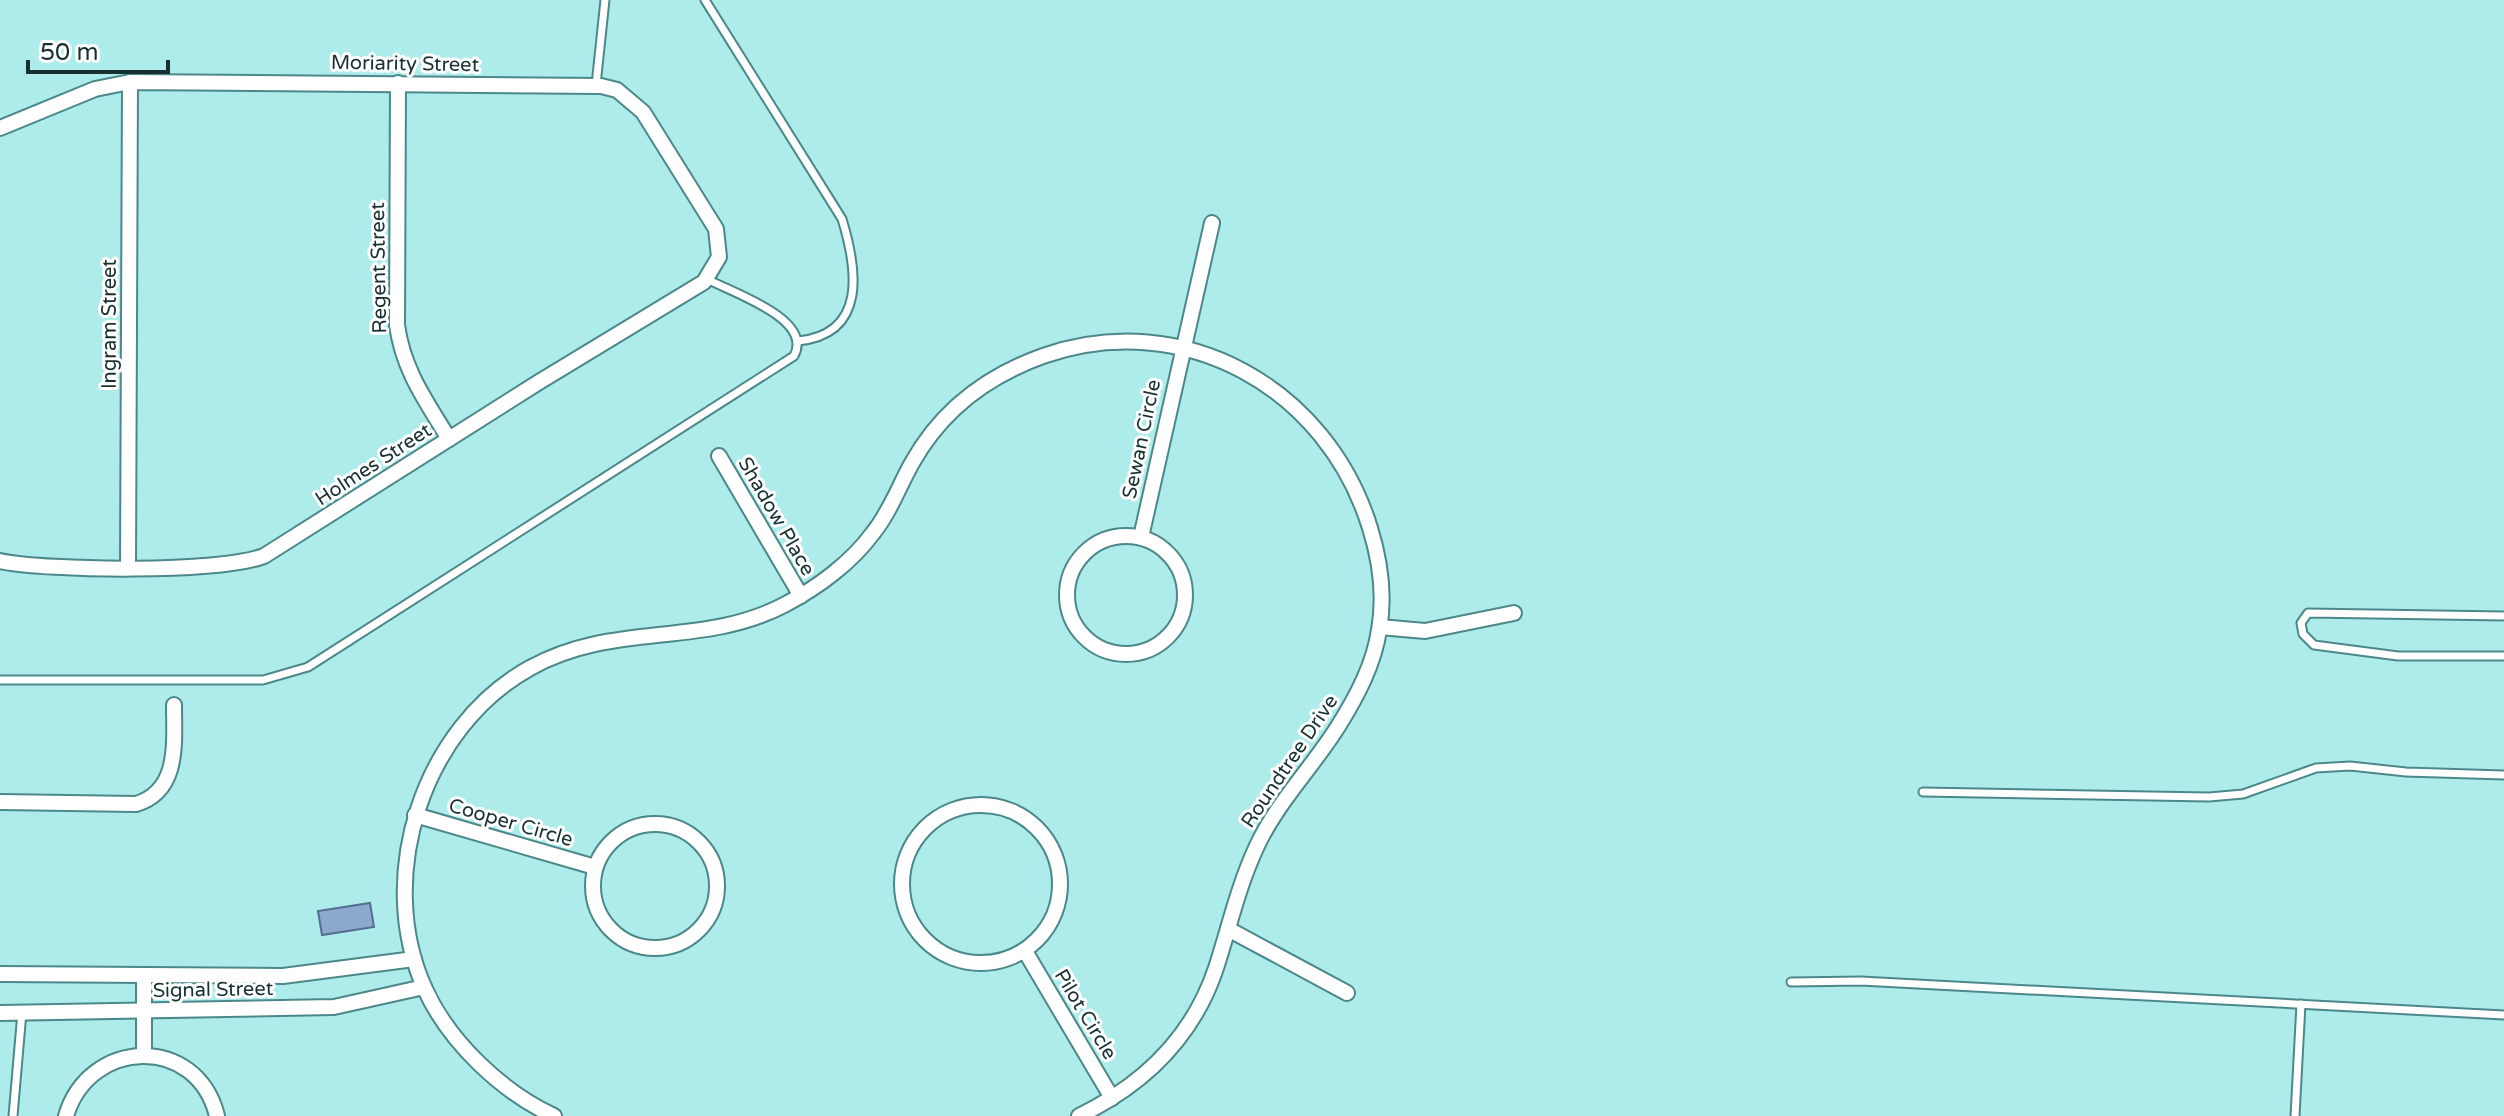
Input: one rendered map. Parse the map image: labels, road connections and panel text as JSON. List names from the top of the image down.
{
  "streets": {
    "street": [
      "Moriarity Street",
      "Regent Street",
      "Ingram Street",
      "Sewan Circle",
      "Holmes Street",
      "Shadow Place",
      "Roundtree Drive",
      "Cooper Circle",
      "Signal Street",
      "Pilot Circle"
    ]
  },
  "crossings": [
    ["Moriarity Street", "Regent Street"],
    ["Moriarity Street", "Ingram Street"],
    ["Moriarity Street", "Holmes Street"],
    ["Regent Street", "Holmes Street"],
    ["Ingram Street", "Holmes Street"],
    ["Sewan Circle", "Roundtree Drive"],
    ["Shadow Place", "Roundtree Drive"],
    ["Roundtree Drive", "Cooper Circle"],
    ["Roundtree Drive", "Signal Street"],
    ["Roundtree Drive", "Pilot Circle"]
  ],
  "scale_bar": "50 m"
}
